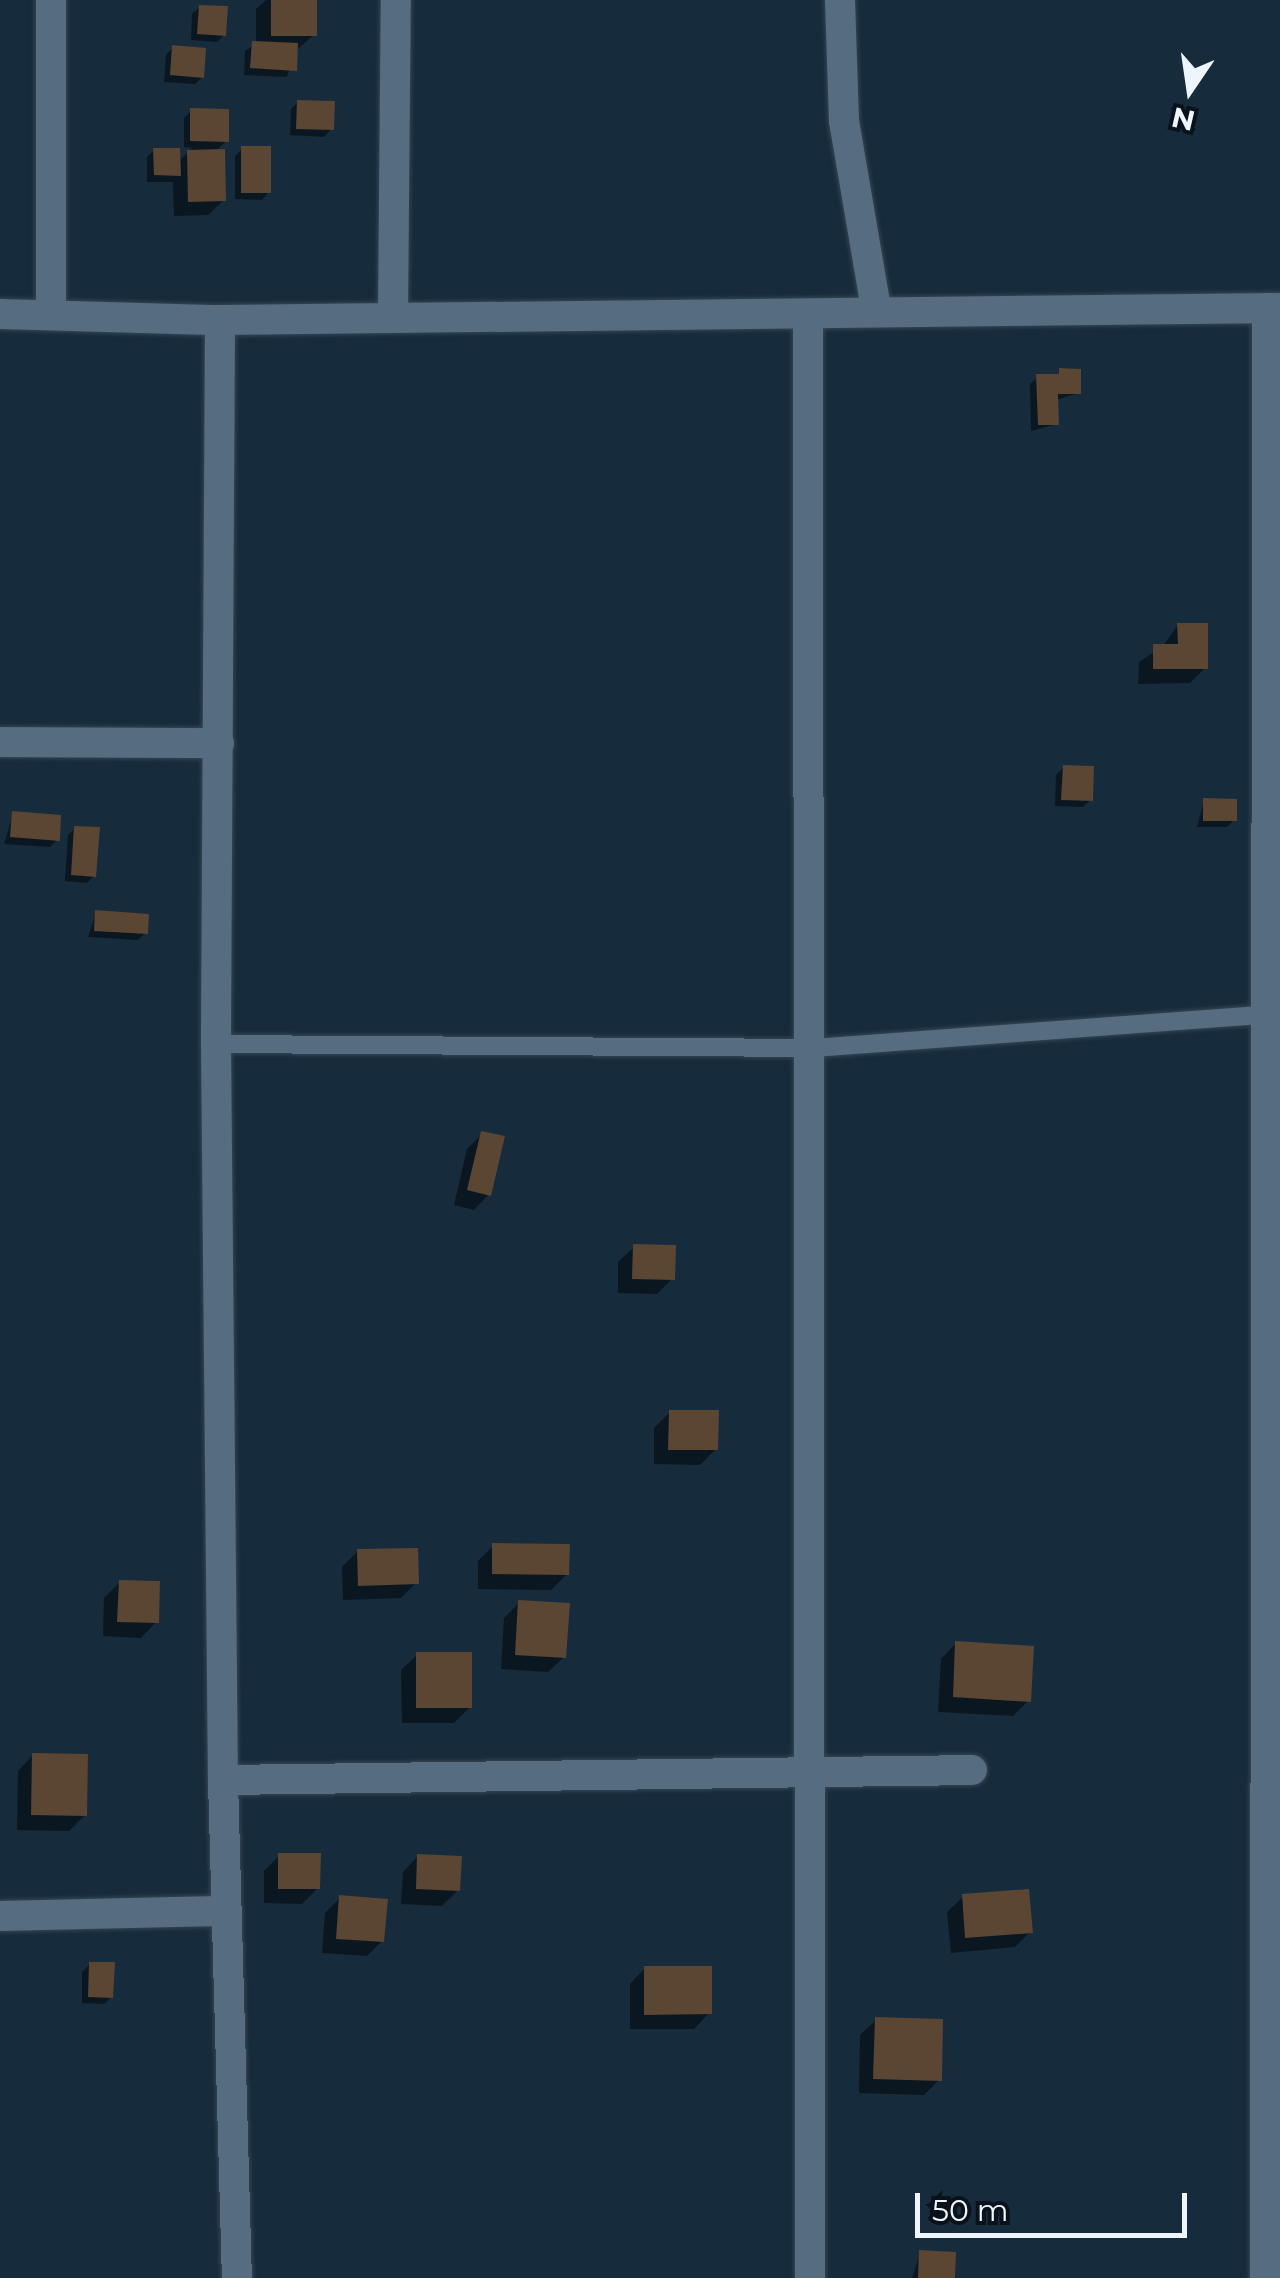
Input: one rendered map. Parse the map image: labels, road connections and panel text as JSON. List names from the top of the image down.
{
  "scale_bar": "50 m",
  "north": "bottom"
}
